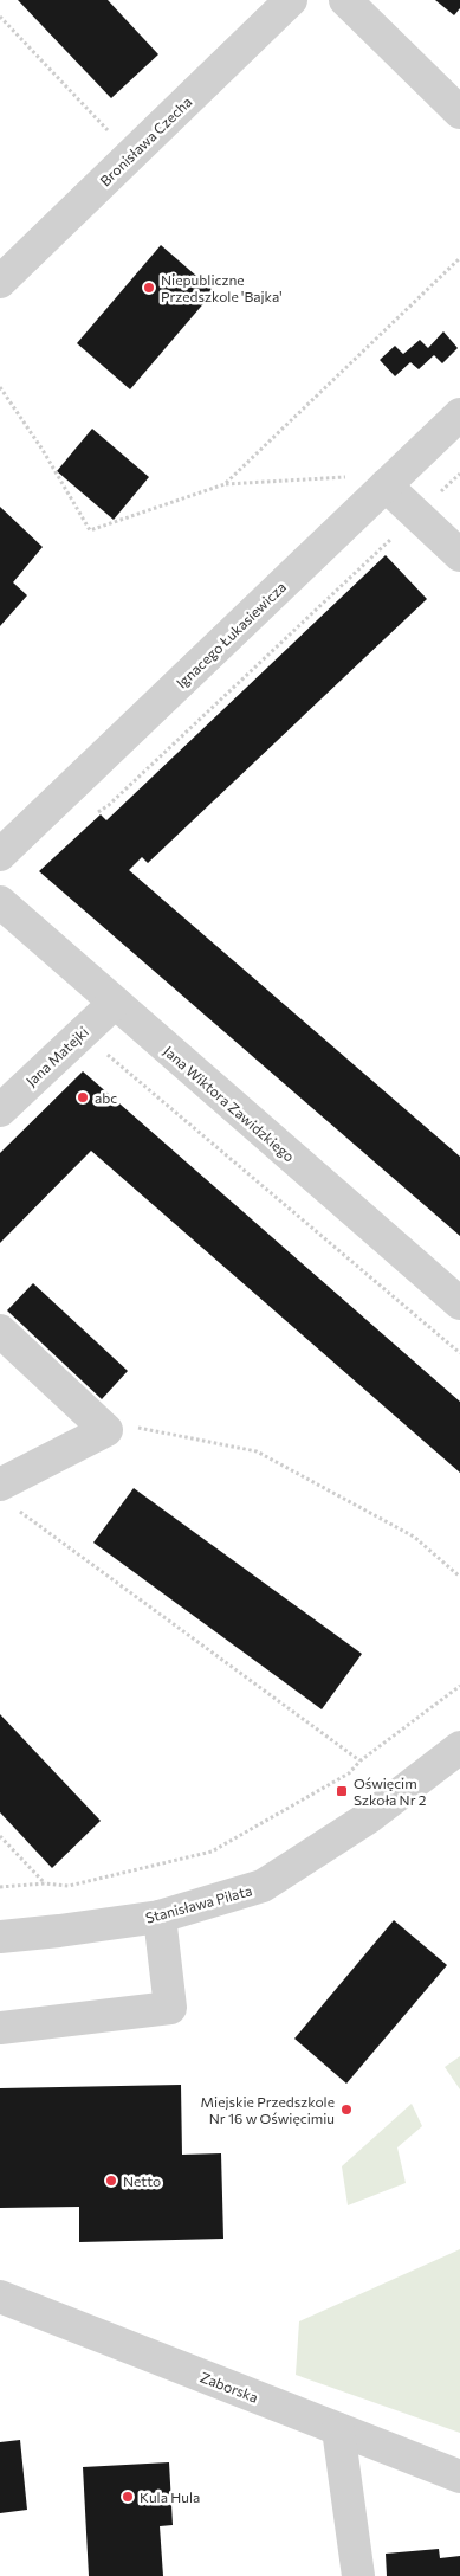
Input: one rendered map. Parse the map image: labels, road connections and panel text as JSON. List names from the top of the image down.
{
  "streets": {
    "street": [
      "Bronisława Czecha",
      "Ignacego Łukasiewicza",
      "Jana Matejki",
      "Jana Wiktora Zawidzkiego",
      "Stanisława Pilata",
      "Zaborska"
    ]
  },
  "crossings": [
    ["Jana Matejki", "Jana Wiktora Zawidzkiego"]
  ],
  "places": {
    "other": [
      "Niepubliczne Przedszkole 'Bajka'",
      "abc",
      "Miejskie Przedszkole Nr 16 w Oświęcimiu",
      "Netto",
      "Kula Hula"
    ],
    "transit": ["Oświęcim Szkoła Nr 2"]
  }
}
